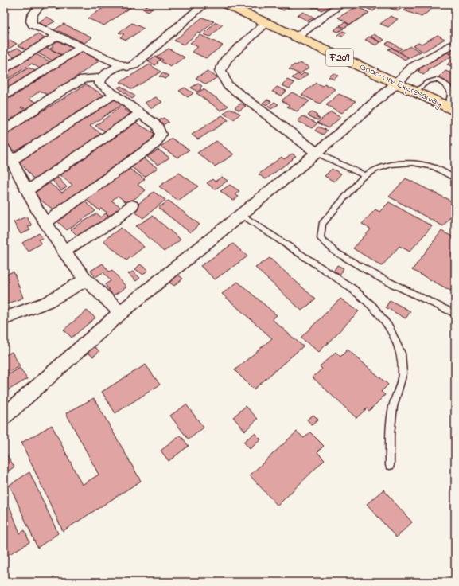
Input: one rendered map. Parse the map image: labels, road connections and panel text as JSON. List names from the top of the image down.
{
  "streets": {
    "main road": ["F209", "Ondo-Ore Expressway"]
  }
}
